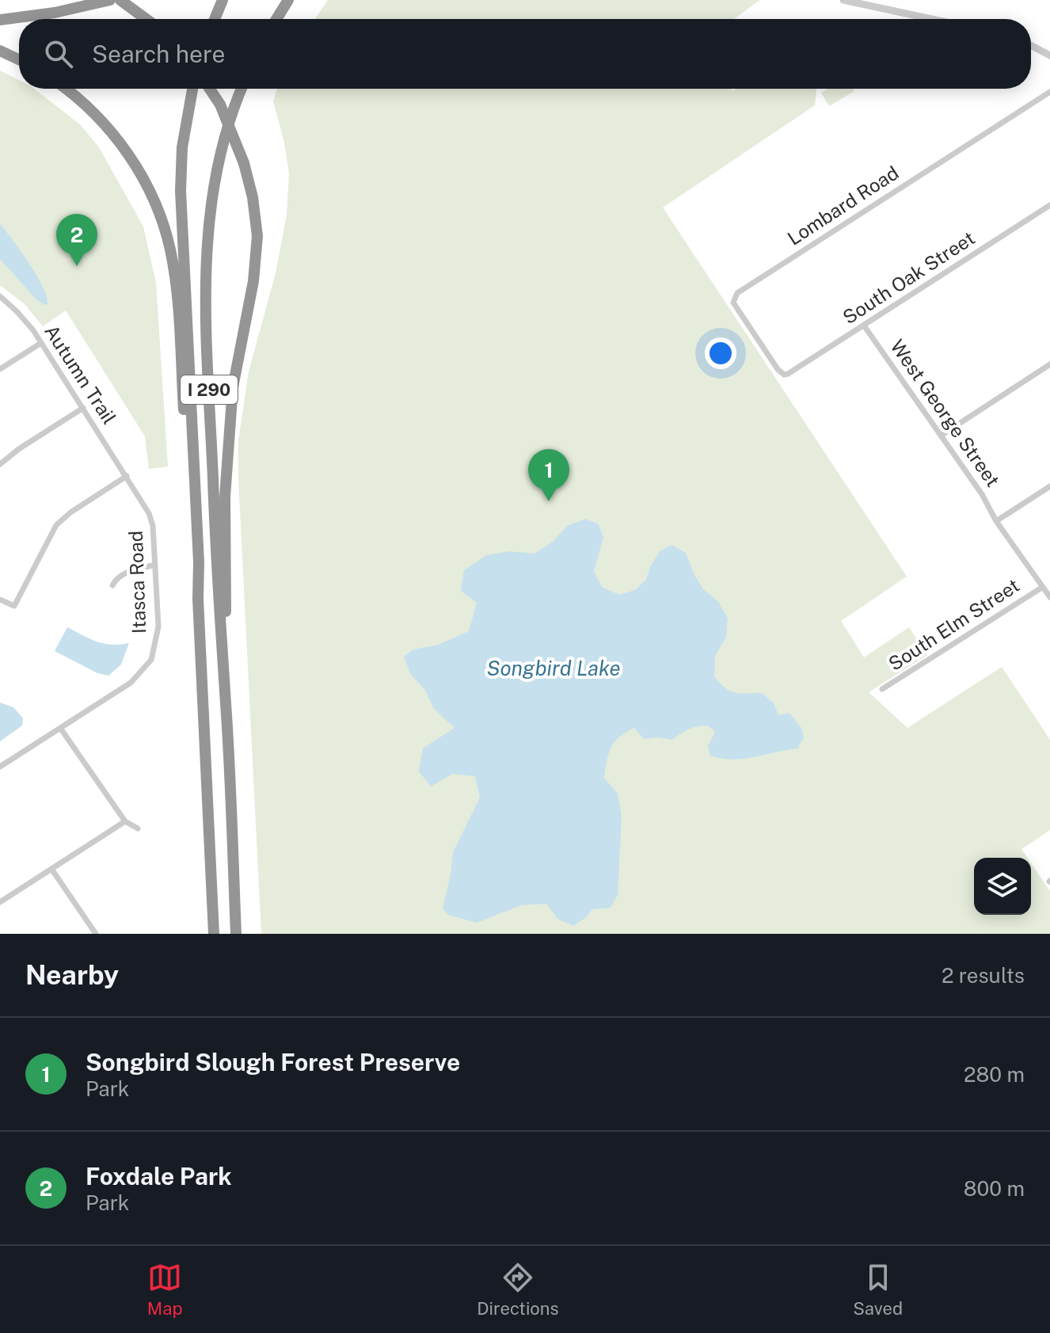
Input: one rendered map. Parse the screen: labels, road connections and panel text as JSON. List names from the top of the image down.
{
  "streets": {
    "highway": ["I 290"],
    "street": [
      "Lombard Road",
      "South Oak Street",
      "Autumn Trail",
      "West George Street",
      "Itasca Road",
      "South Elm Street"
    ]
  },
  "crossings": [
    ["Lombard Road", "South Oak Street"],
    ["South Oak Street", "West George Street"],
    ["Autumn Trail", "Itasca Road"],
    ["West George Street", "South Elm Street"]
  ],
  "water": ["Songbird Lake"],
  "page": {
    "search": "Search here",
    "pins": ["2", "1"],
    "heading": ["Nearby", "2 results"],
    "list": [
      {
        "mark": "1",
        "name": "Songbird Slough Forest Preserve",
        "note": "Park",
        "value": "280 m"
      },
      {
        "mark": "2",
        "name": "Foxdale Park",
        "note": "Park",
        "value": "800 m"
      }
    ],
    "nav": ["Map", "Directions", "Saved"]
  }
}
